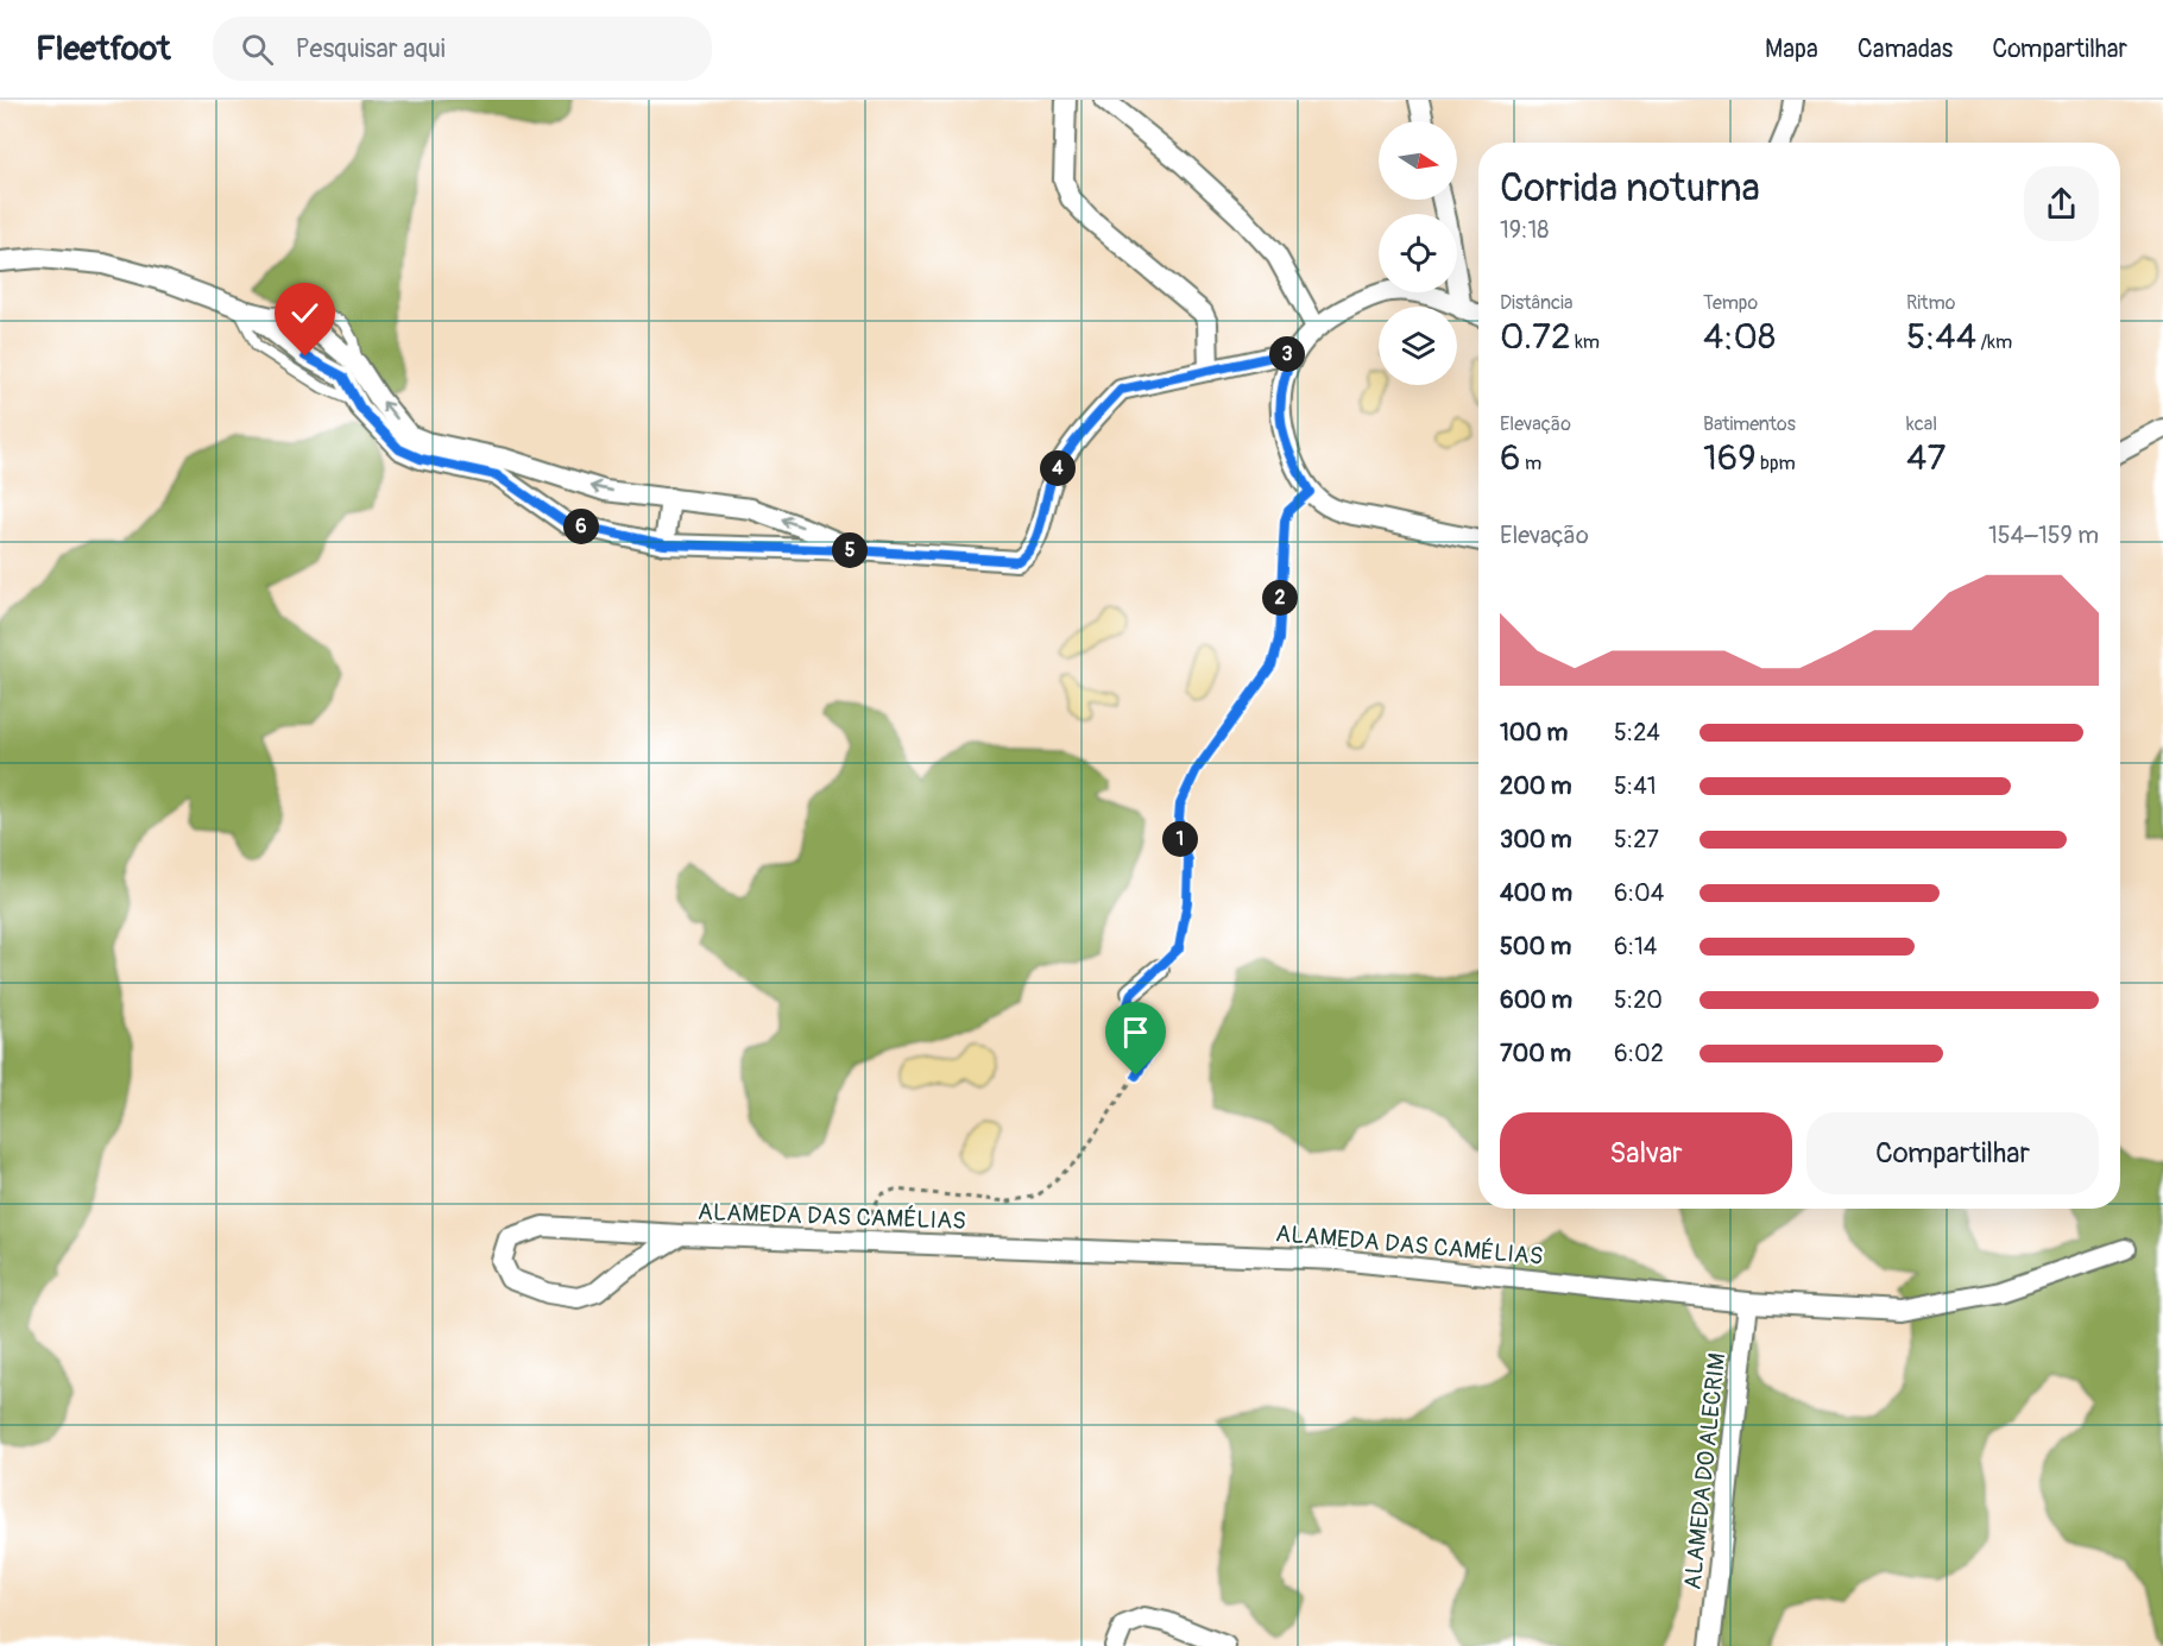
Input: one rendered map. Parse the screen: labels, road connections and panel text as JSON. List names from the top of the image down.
{
  "streets": {
    "street": ["ALAMEDA DAS CAMÉLIAS", "ALAMEDA DO ALECRIM"]
  },
  "crossings": [
    ["ALAMEDA DAS CAMÉLIAS", "ALAMEDA DO ALECRIM"]
  ],
  "north": "right",
  "page": {
    "header": "Fleetfoot",
    "search": "Pesquisar aqui",
    "nav": ["Mapa", "Camadas", "Compartilhar"],
    "heading": ["Corrida noturna", "19:18"],
    "stats": [
      ["Distância", "0.72 km"],
      ["Tempo", "4:08"],
      ["Ritmo", "5:44 /km"],
      ["Elevação", "6 m"],
      ["Batimentos", "169 bpm"],
      ["kcal", "47"]
    ],
    "pins": [
      "3",
      "4",
      "6",
      "5",
      "2",
      "1"
    ],
    "chart": ["Elevação", "154–159 m"],
    "list": [
      {
        "name": "100 m",
        "note": "5:24"
      },
      {
        "name": "200 m",
        "note": "5:41"
      },
      {
        "name": "300 m",
        "note": "5:27"
      },
      {
        "name": "400 m",
        "note": "6:04"
      },
      {
        "name": "500 m",
        "note": "6:14"
      },
      {
        "name": "600 m",
        "note": "5:20"
      },
      {
        "name": "700 m",
        "note": "6:02"
      }
    ],
    "buttons": ["Salvar", "Compartilhar"]
  }
}
